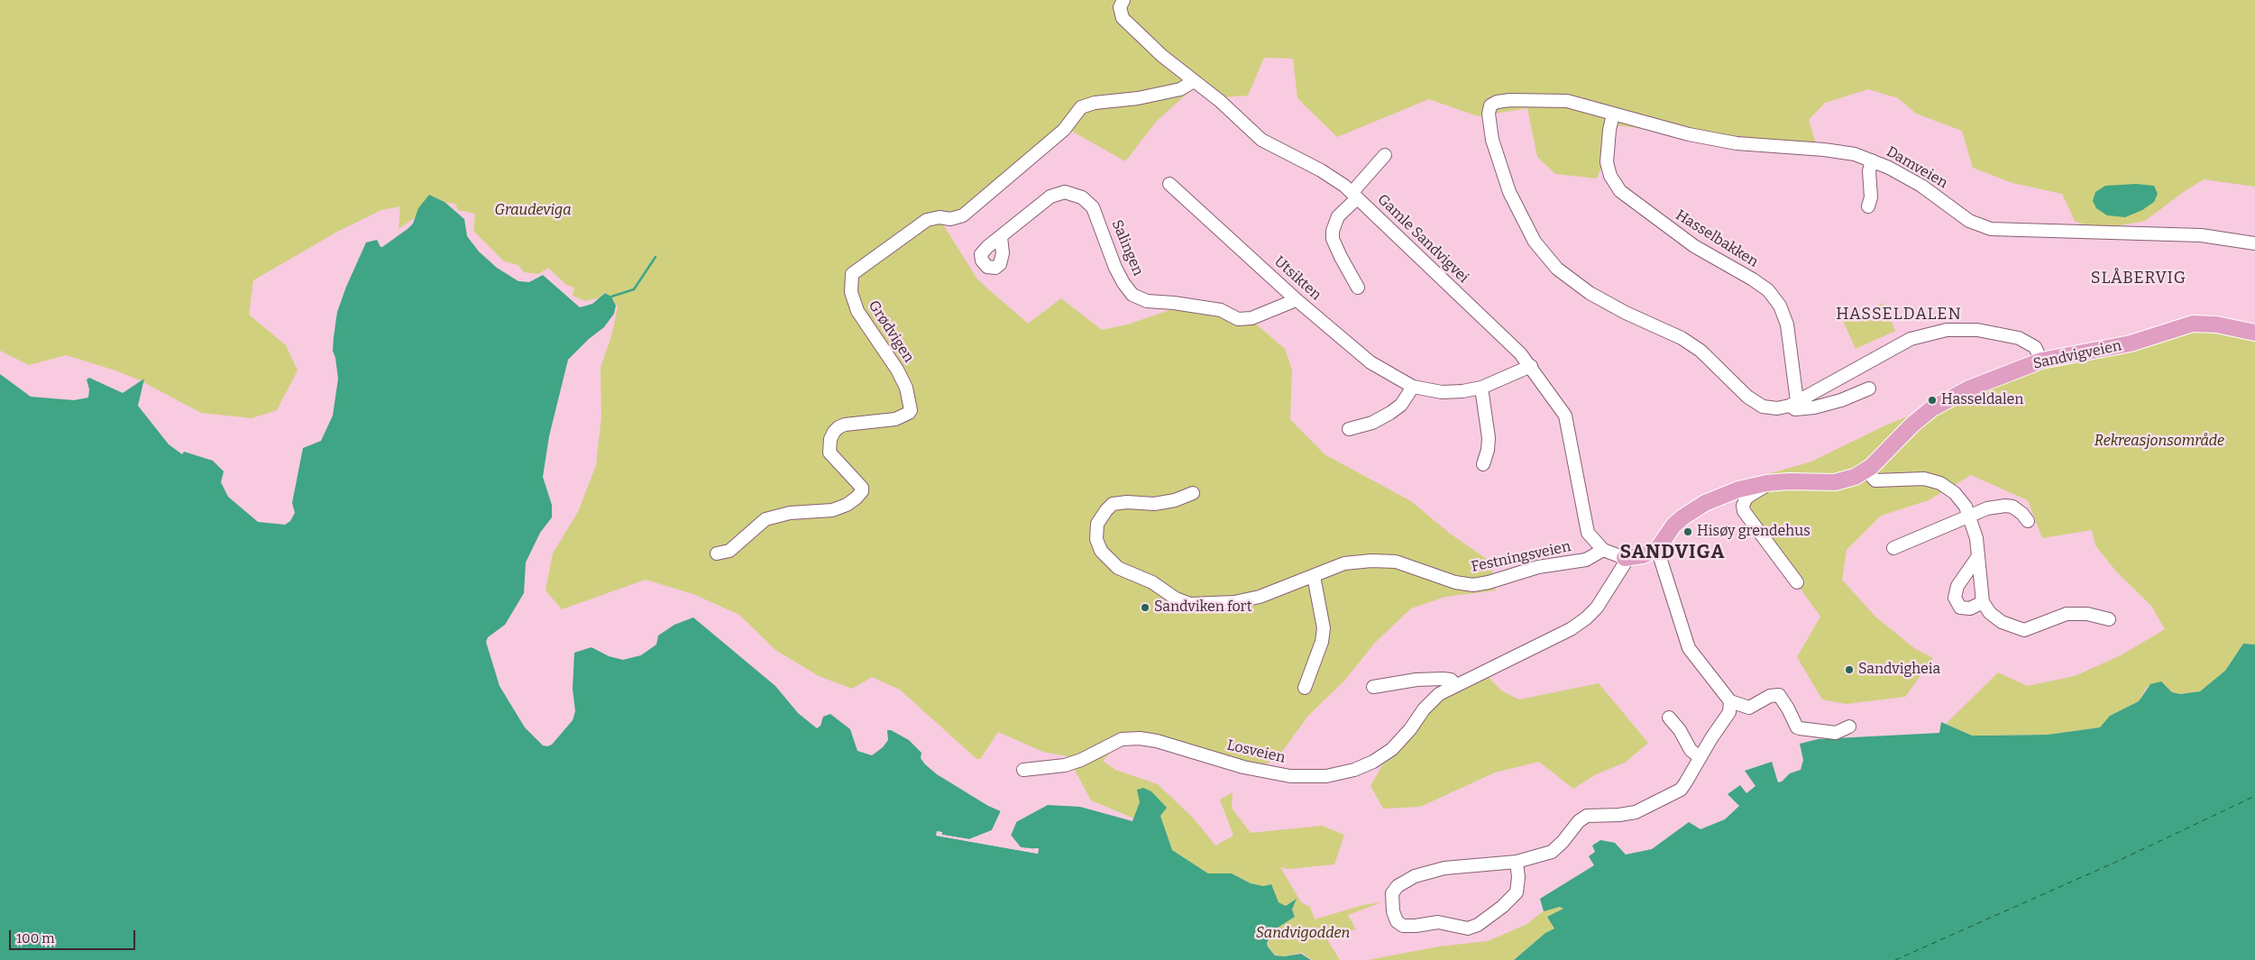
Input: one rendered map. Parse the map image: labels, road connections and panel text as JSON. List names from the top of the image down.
{
  "streets": {
    "main road": ["Sandvigveien"],
    "street": [
      "Damveien",
      "Gamle Sandvigvei",
      "Hasselbakken",
      "Salingen",
      "Utsikten",
      "Grødvigen",
      "Festningsveien",
      "Losveien"
    ]
  },
  "crossings": [
    ["Damveien", "Hasselbakken"],
    ["Gamle Sandvigvei", "Utsikten"],
    ["Gamle Sandvigvei", "Grødvigen"],
    ["Gamle Sandvigvei", "Festningsveien"],
    ["Gamle Sandvigvei", "Losveien"],
    ["Salingen", "Utsikten"]
  ],
  "districts": ["SLÅBERVIG", "HASSELDALEN", "SANDVIGA"],
  "parks": ["Graudeviga", "Rekreasjonsområde", "Sandvigodden"],
  "places": [
    "Hasseldalen",
    "Hisøy grendehus",
    "Sandviken fort",
    "Sandvigheia"
  ],
  "scale_bar": "100 m"
}
